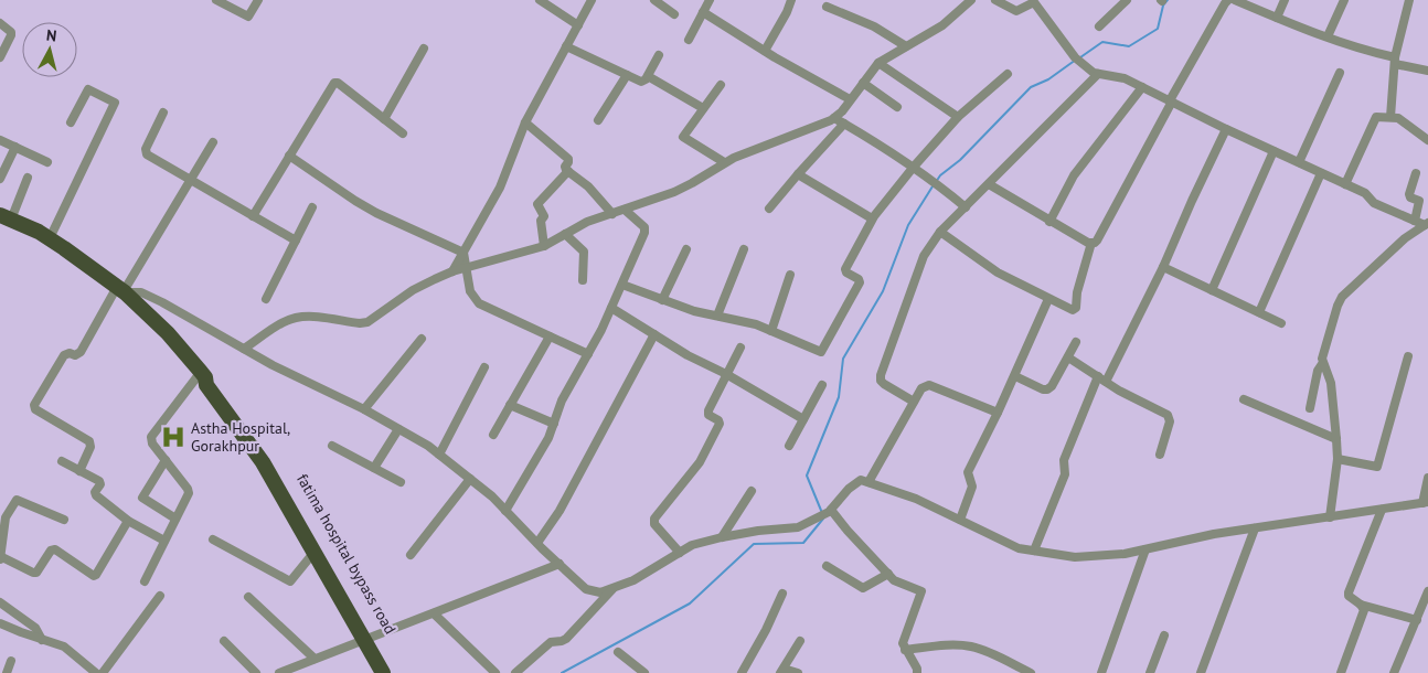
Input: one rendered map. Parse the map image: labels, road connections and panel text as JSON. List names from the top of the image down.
{
  "streets": {
    "highway": ["fatima hospital bypass road"]
  },
  "places": {
    "hospital": ["Astha Hospital, Gorakhpur"]
  },
  "north": "top"
}
